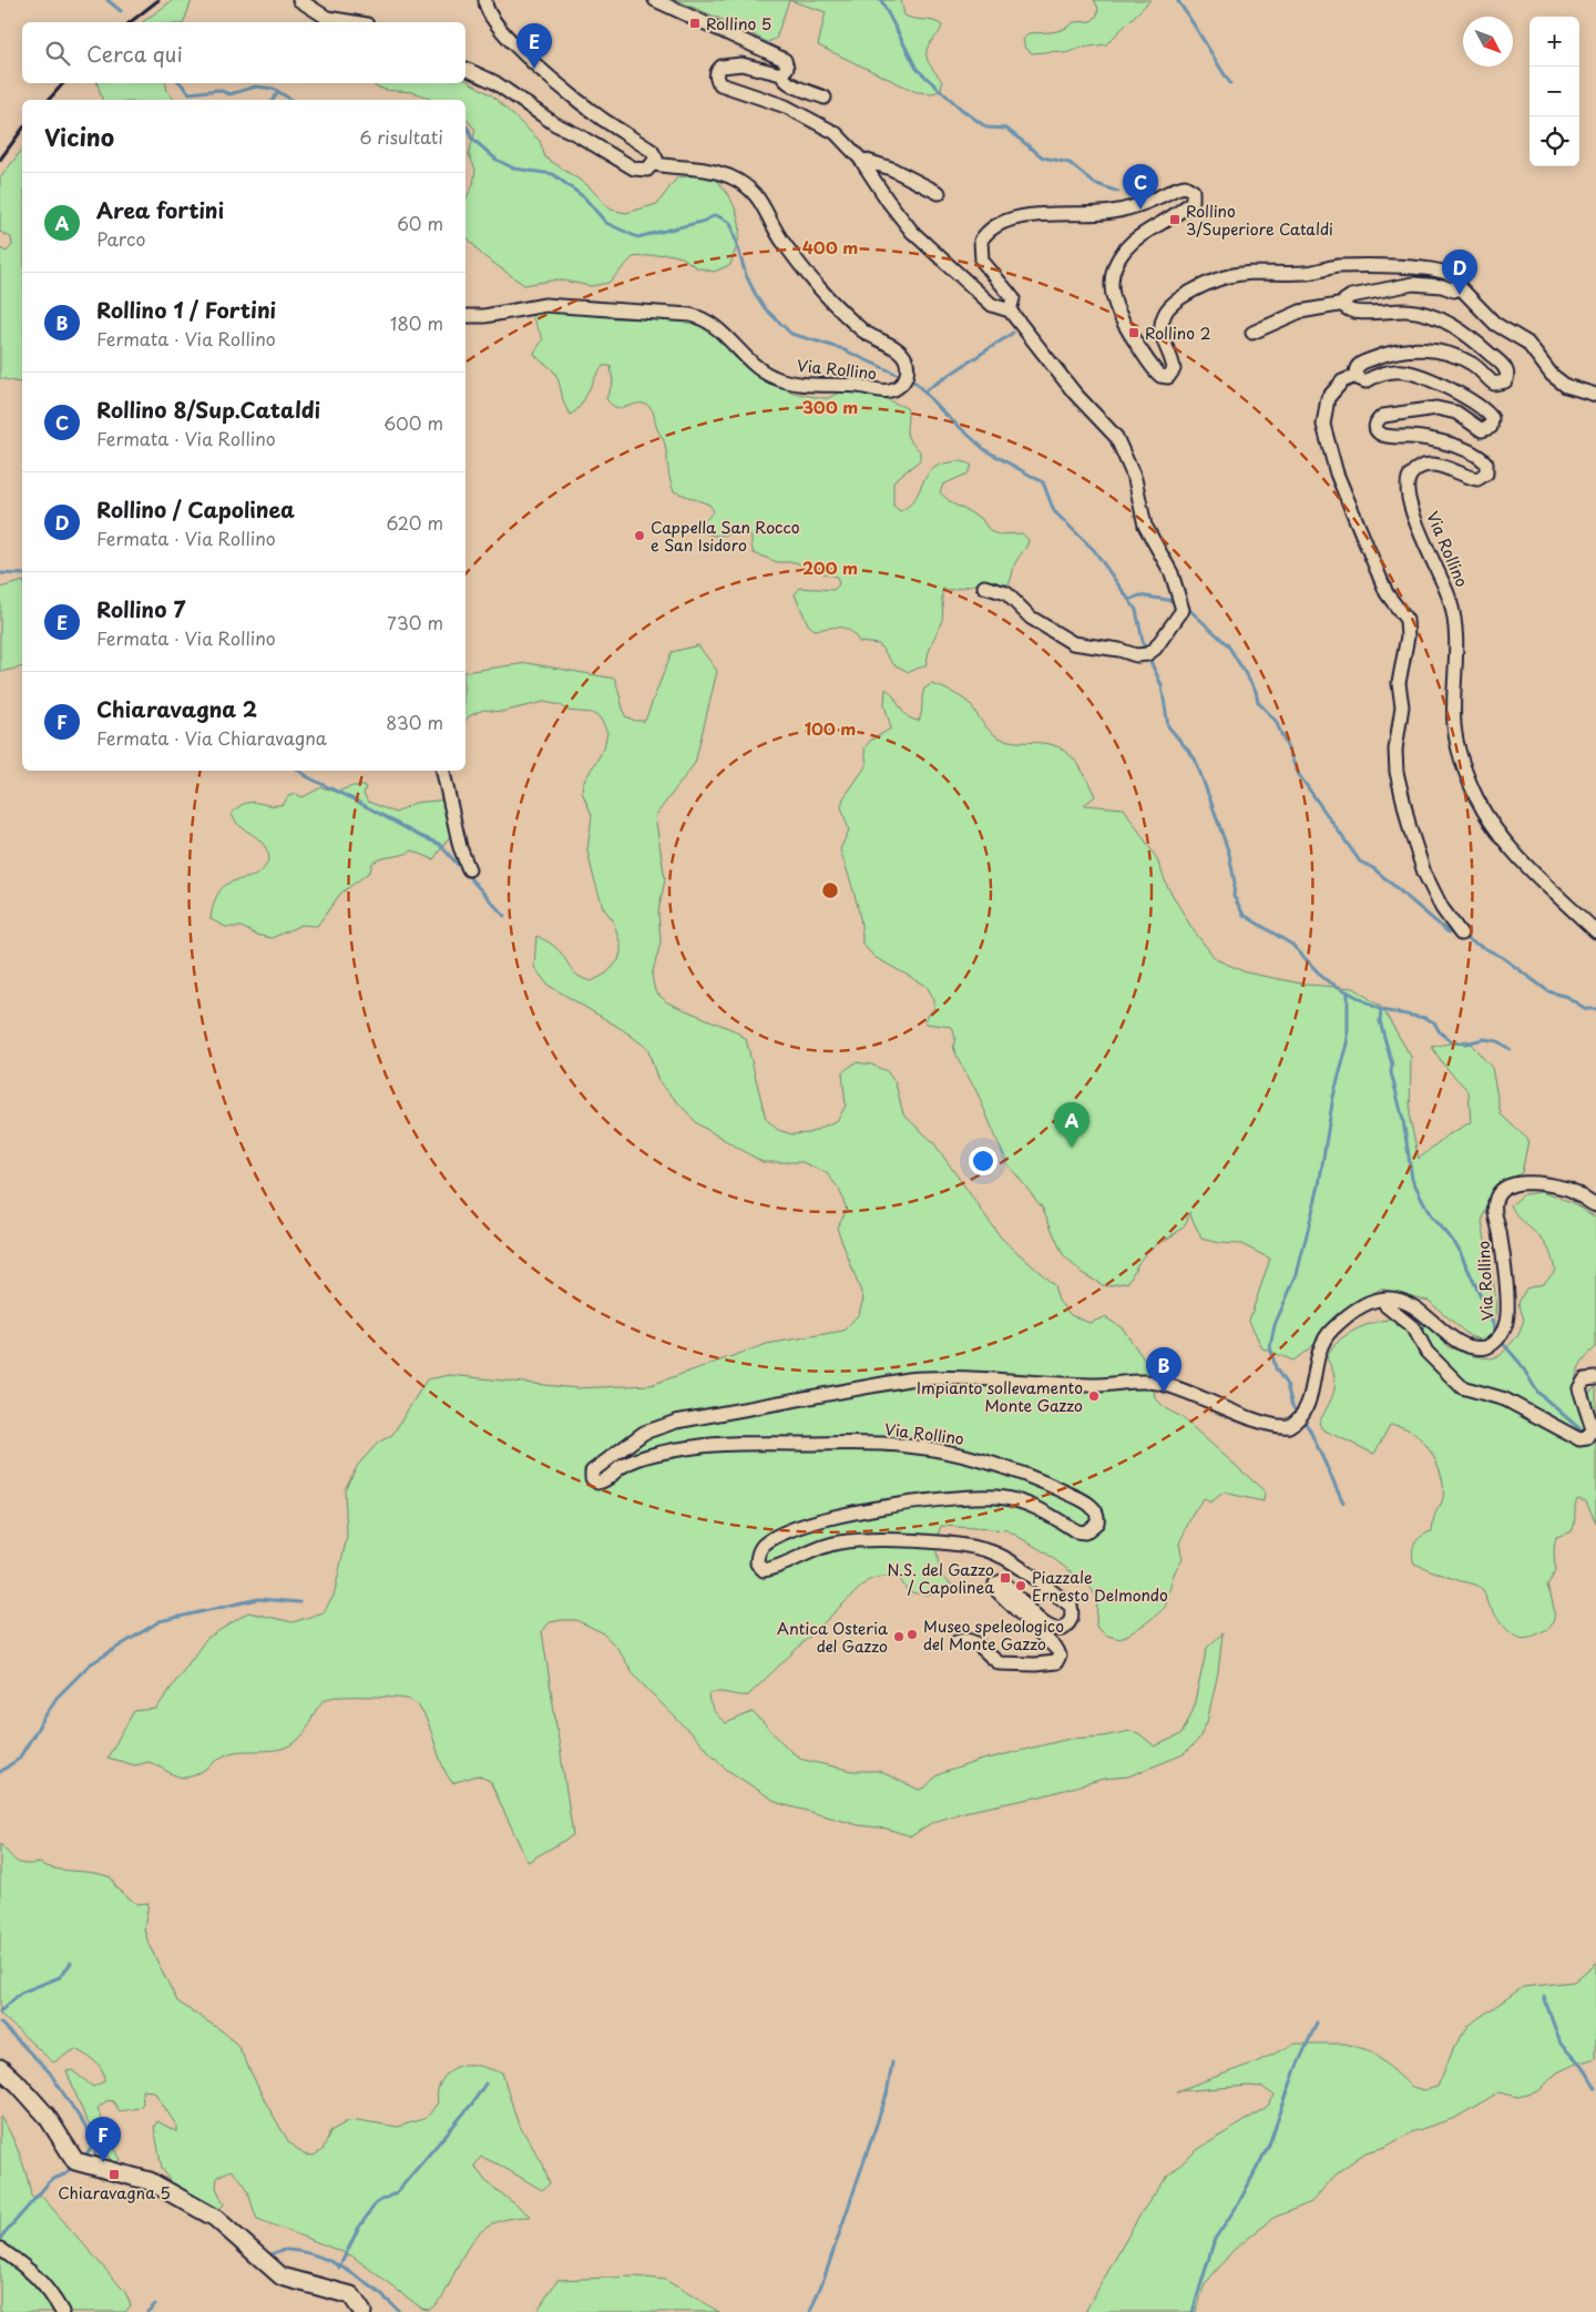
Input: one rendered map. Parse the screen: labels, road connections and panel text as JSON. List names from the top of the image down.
{
  "streets": {
    "street": ["Via Rollino"]
  },
  "places": {
    "transit": [
      "Rollino 5",
      "Rollino 3/Superiore Cataldi",
      "Rollino 2",
      "N.S. del Gazzo / Capolinea",
      "Chiaravagna 5"
    ],
    "other": [
      "Cappella San Rocco e San Isidoro",
      "Impianto sollevamento Monte Gazzo",
      "Piazzale Ernesto Delmondo",
      "Museo speleologico del Monte Gazzo",
      "Antica Osteria del Gazzo"
    ]
  },
  "north": "bottom right",
  "page": {
    "map_buttons": ["+", "−"],
    "search": "Cerca qui",
    "pins": [
      "E",
      "C",
      "D",
      "A",
      "B",
      "F"
    ],
    "heading": ["Vicino", "6 risultati"],
    "list": [
      {
        "mark": "A",
        "name": "Area fortini",
        "note": "Parco",
        "value": "60 m"
      },
      {
        "mark": "B",
        "name": "Rollino 1 / Fortini",
        "note": "Fermata · Via Rollino",
        "value": "180 m"
      },
      {
        "mark": "C",
        "name": "Rollino 8/Sup.Cataldi",
        "note": "Fermata · Via Rollino",
        "value": "600 m"
      },
      {
        "mark": "D",
        "name": "Rollino / Capolinea",
        "note": "Fermata · Via Rollino",
        "value": "620 m"
      },
      {
        "mark": "E",
        "name": "Rollino 7",
        "note": "Fermata · Via Rollino",
        "value": "730 m"
      },
      {
        "mark": "F",
        "name": "Chiaravagna 2",
        "note": "Fermata · Via Chiaravagna",
        "value": "830 m"
      }
    ]
  },
  "rings": [
    "400 m",
    "300 m",
    "200 m",
    "100 m"
  ]
}
